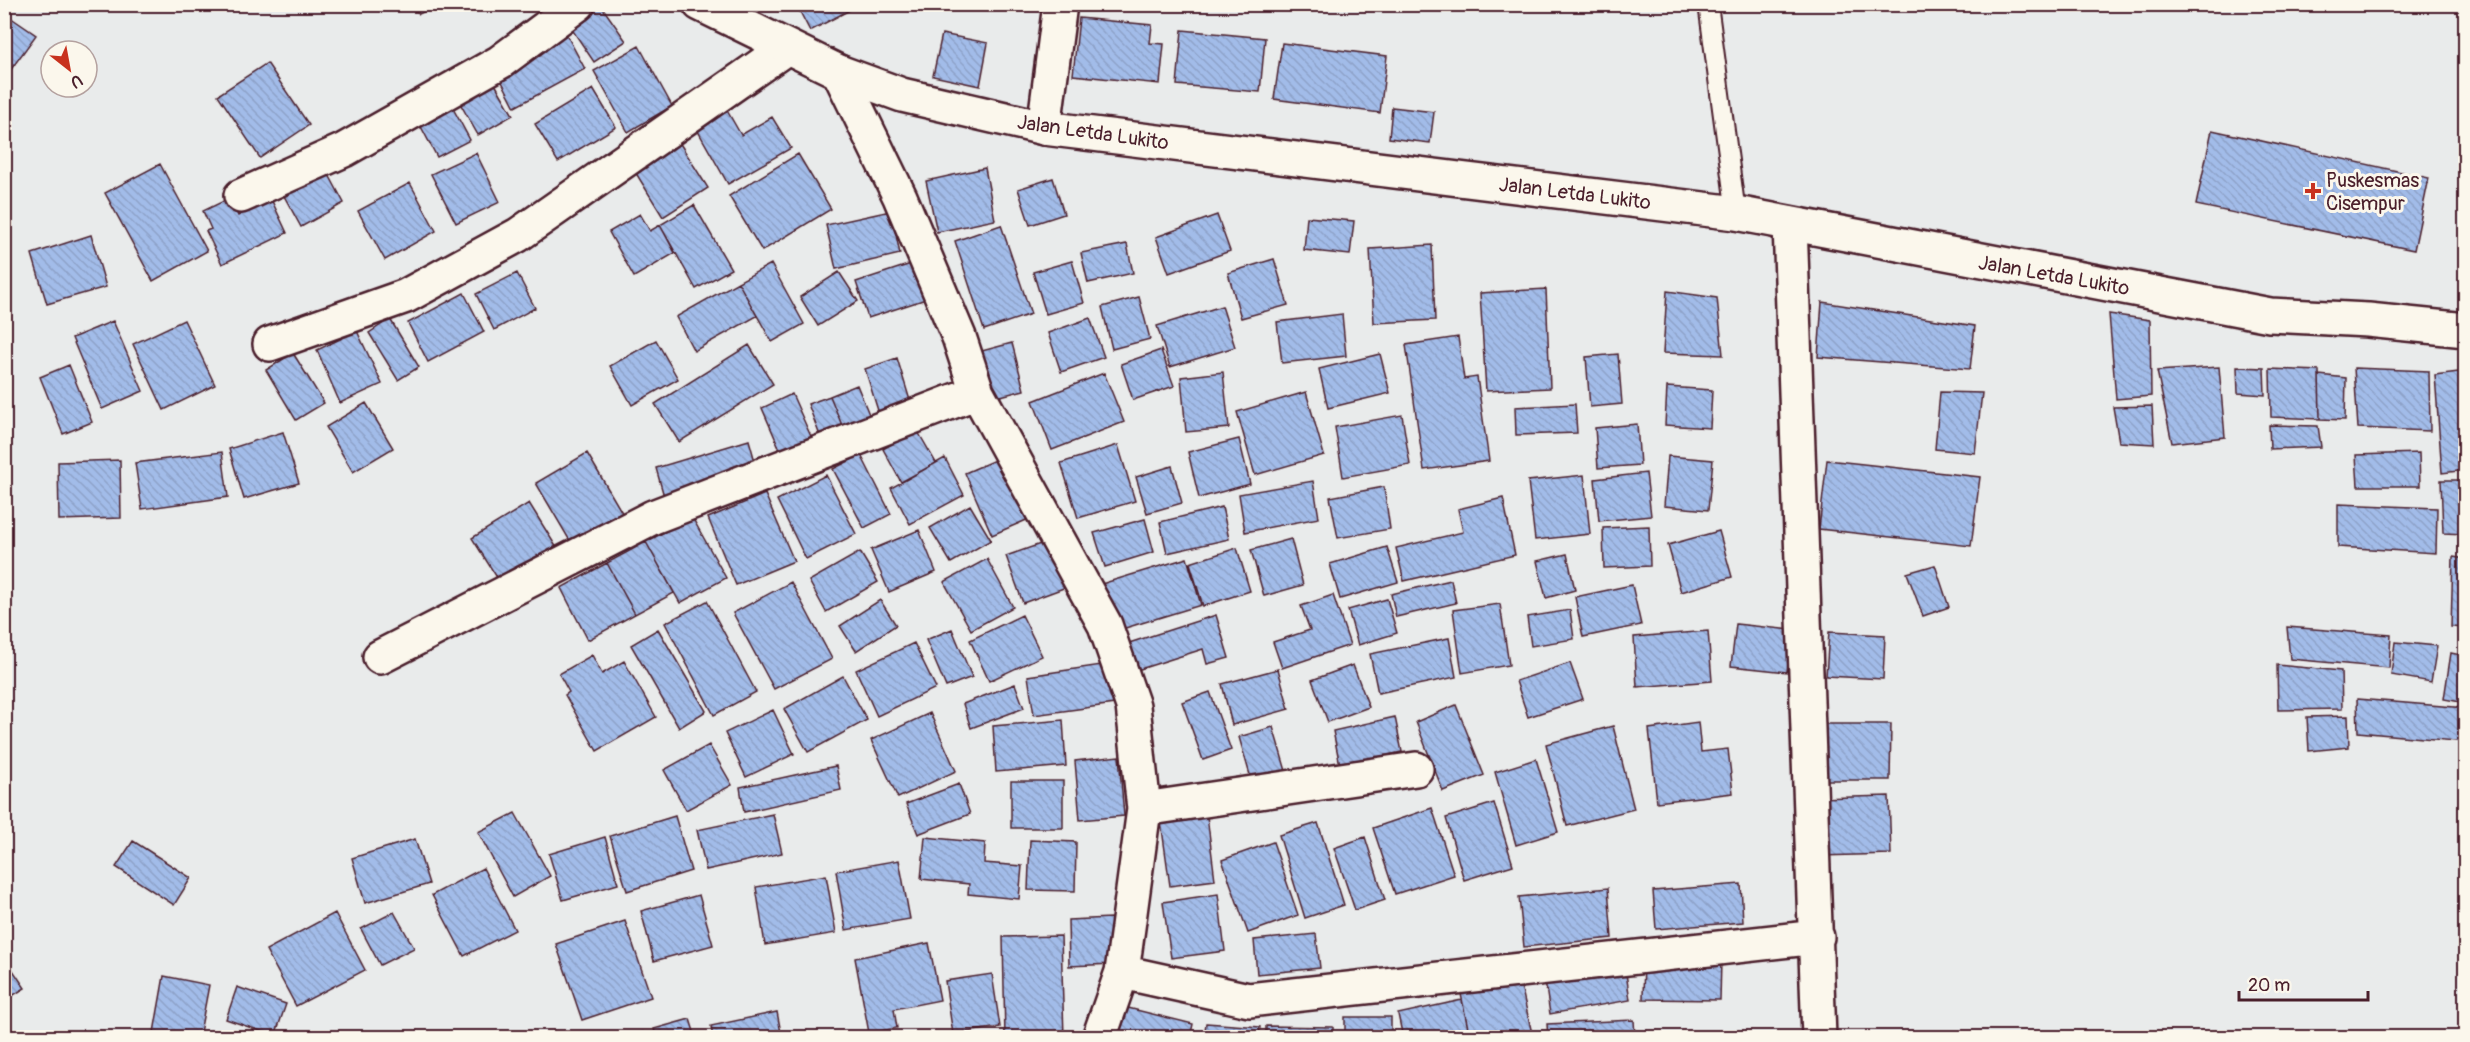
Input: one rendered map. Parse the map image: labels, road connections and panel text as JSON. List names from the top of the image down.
{
  "streets": {
    "street": ["Jalan Letda Lukito"]
  },
  "places": {
    "health": ["Puskesmas Cisempur"]
  },
  "scale_bar": "20 m",
  "north": "bottom right"
}
